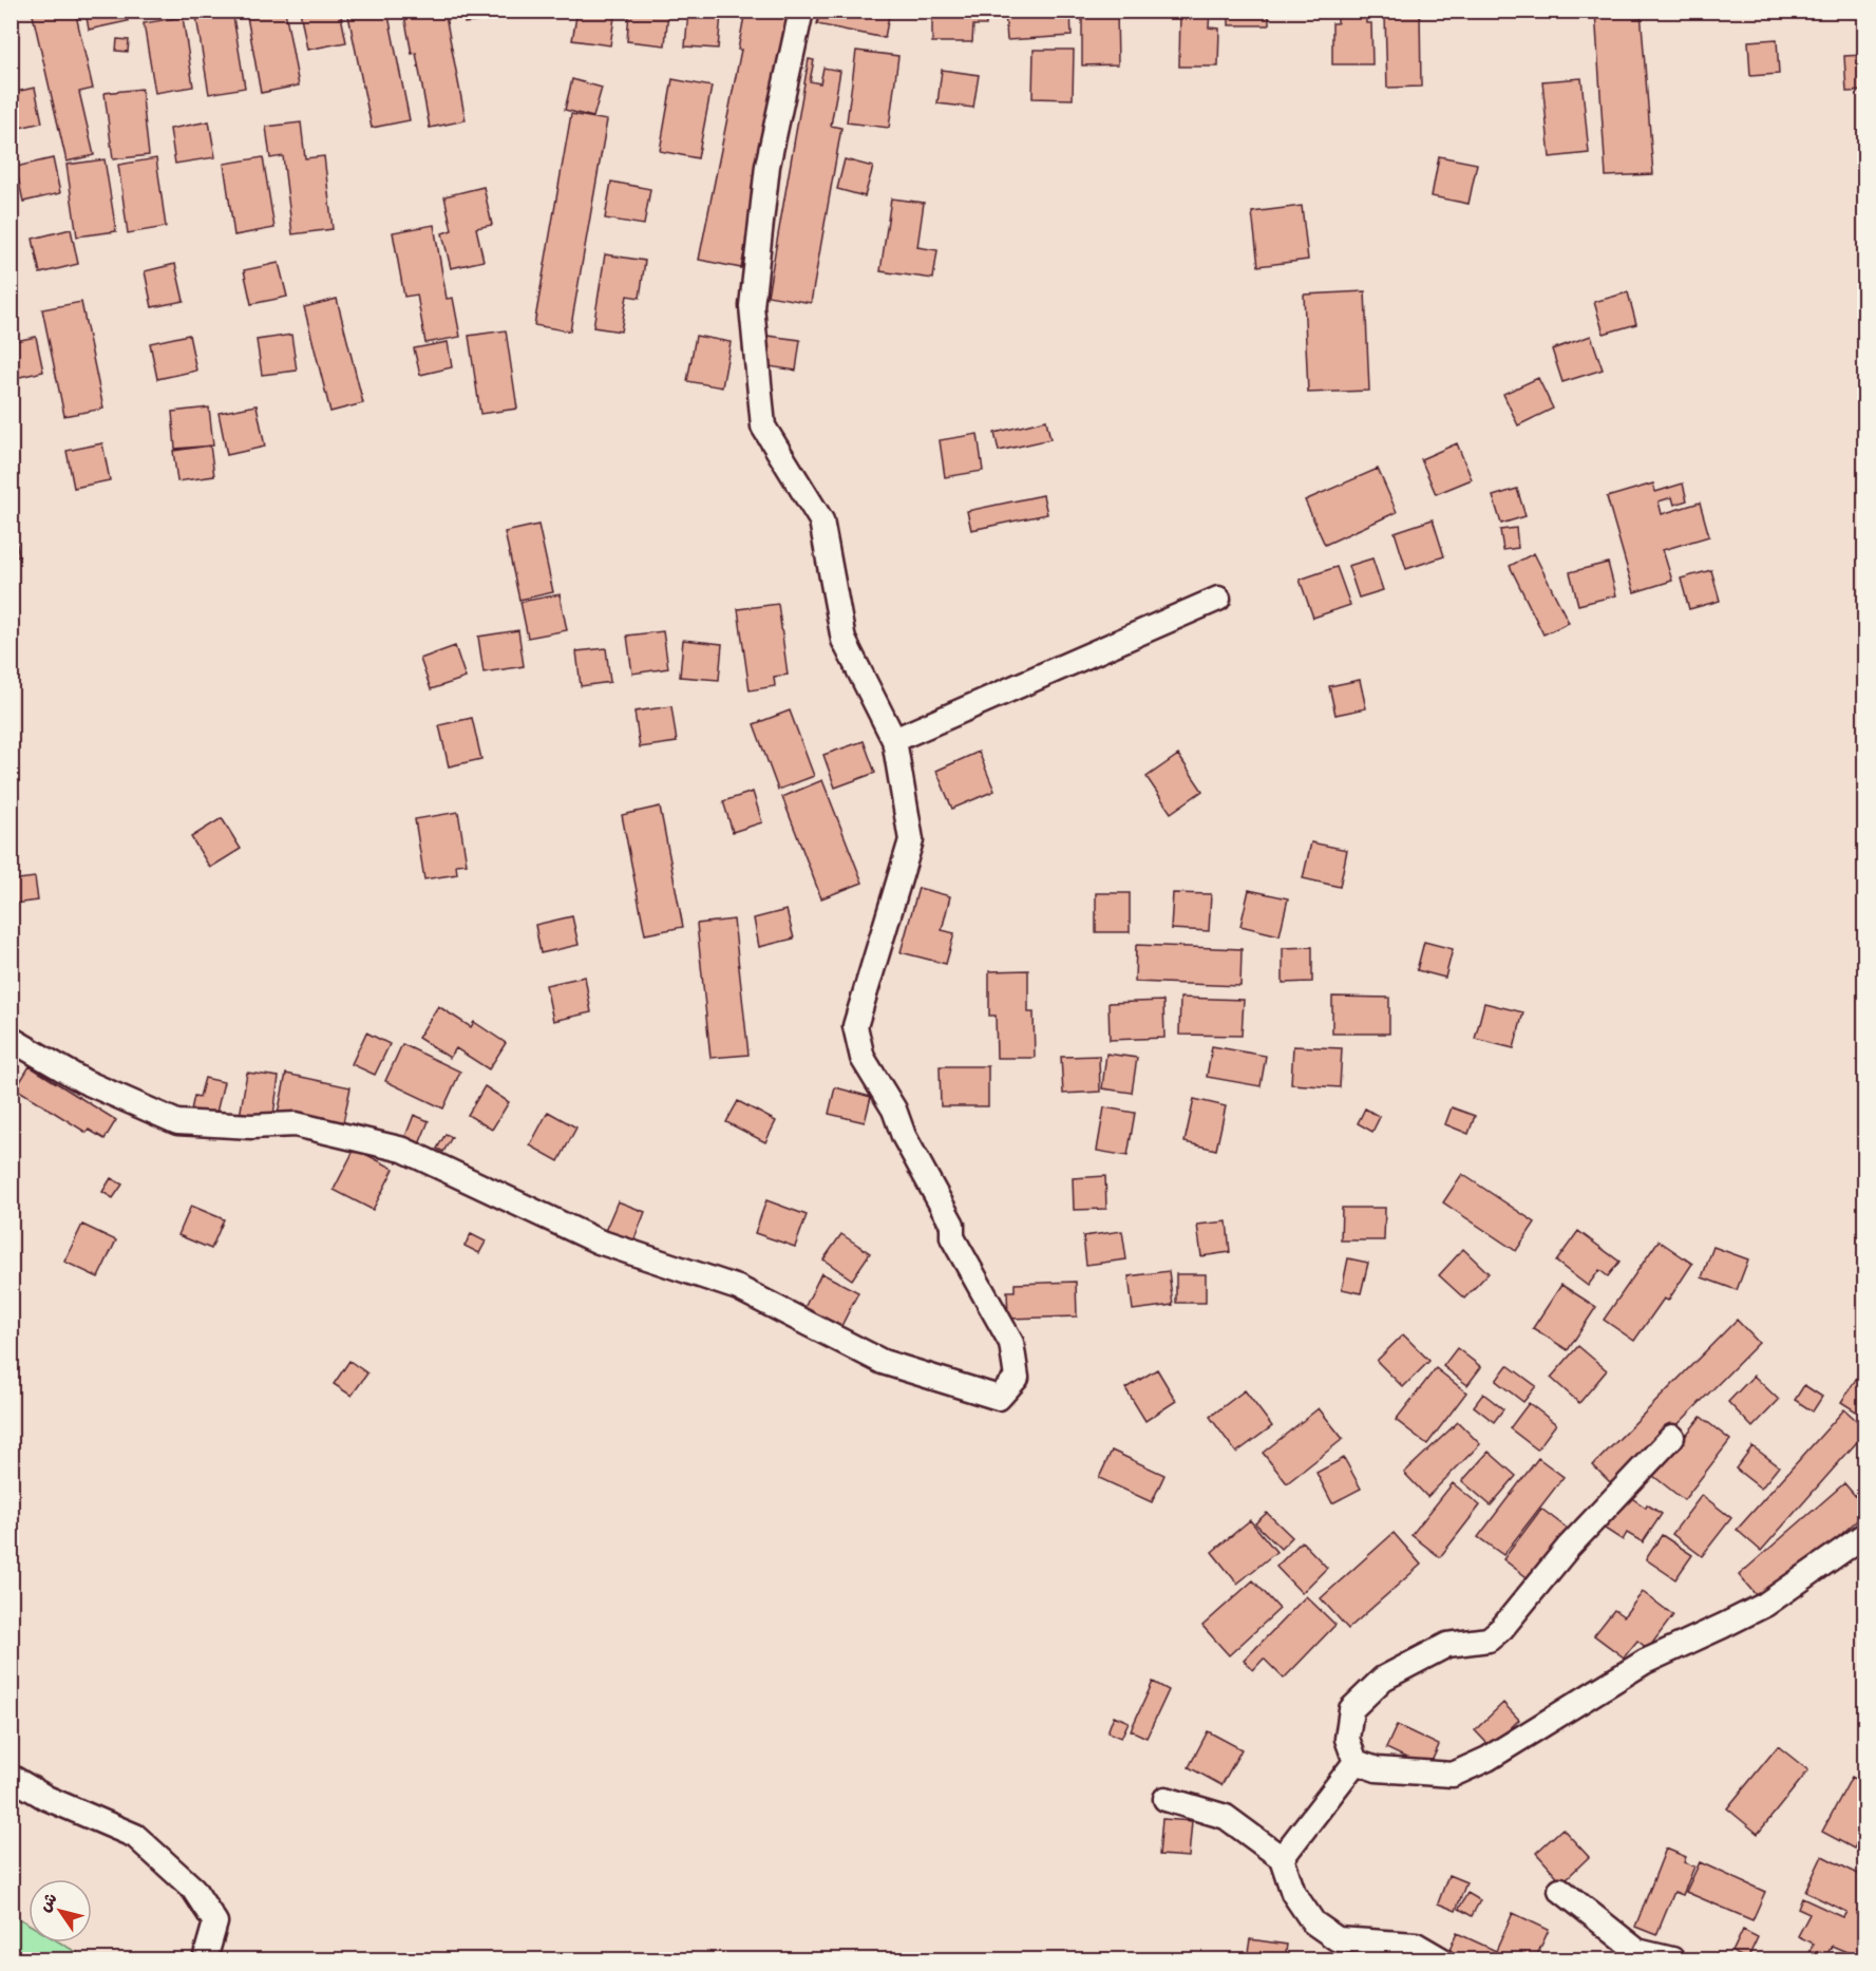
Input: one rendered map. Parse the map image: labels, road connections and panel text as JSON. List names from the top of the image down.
{
  "north": "top left"
}
